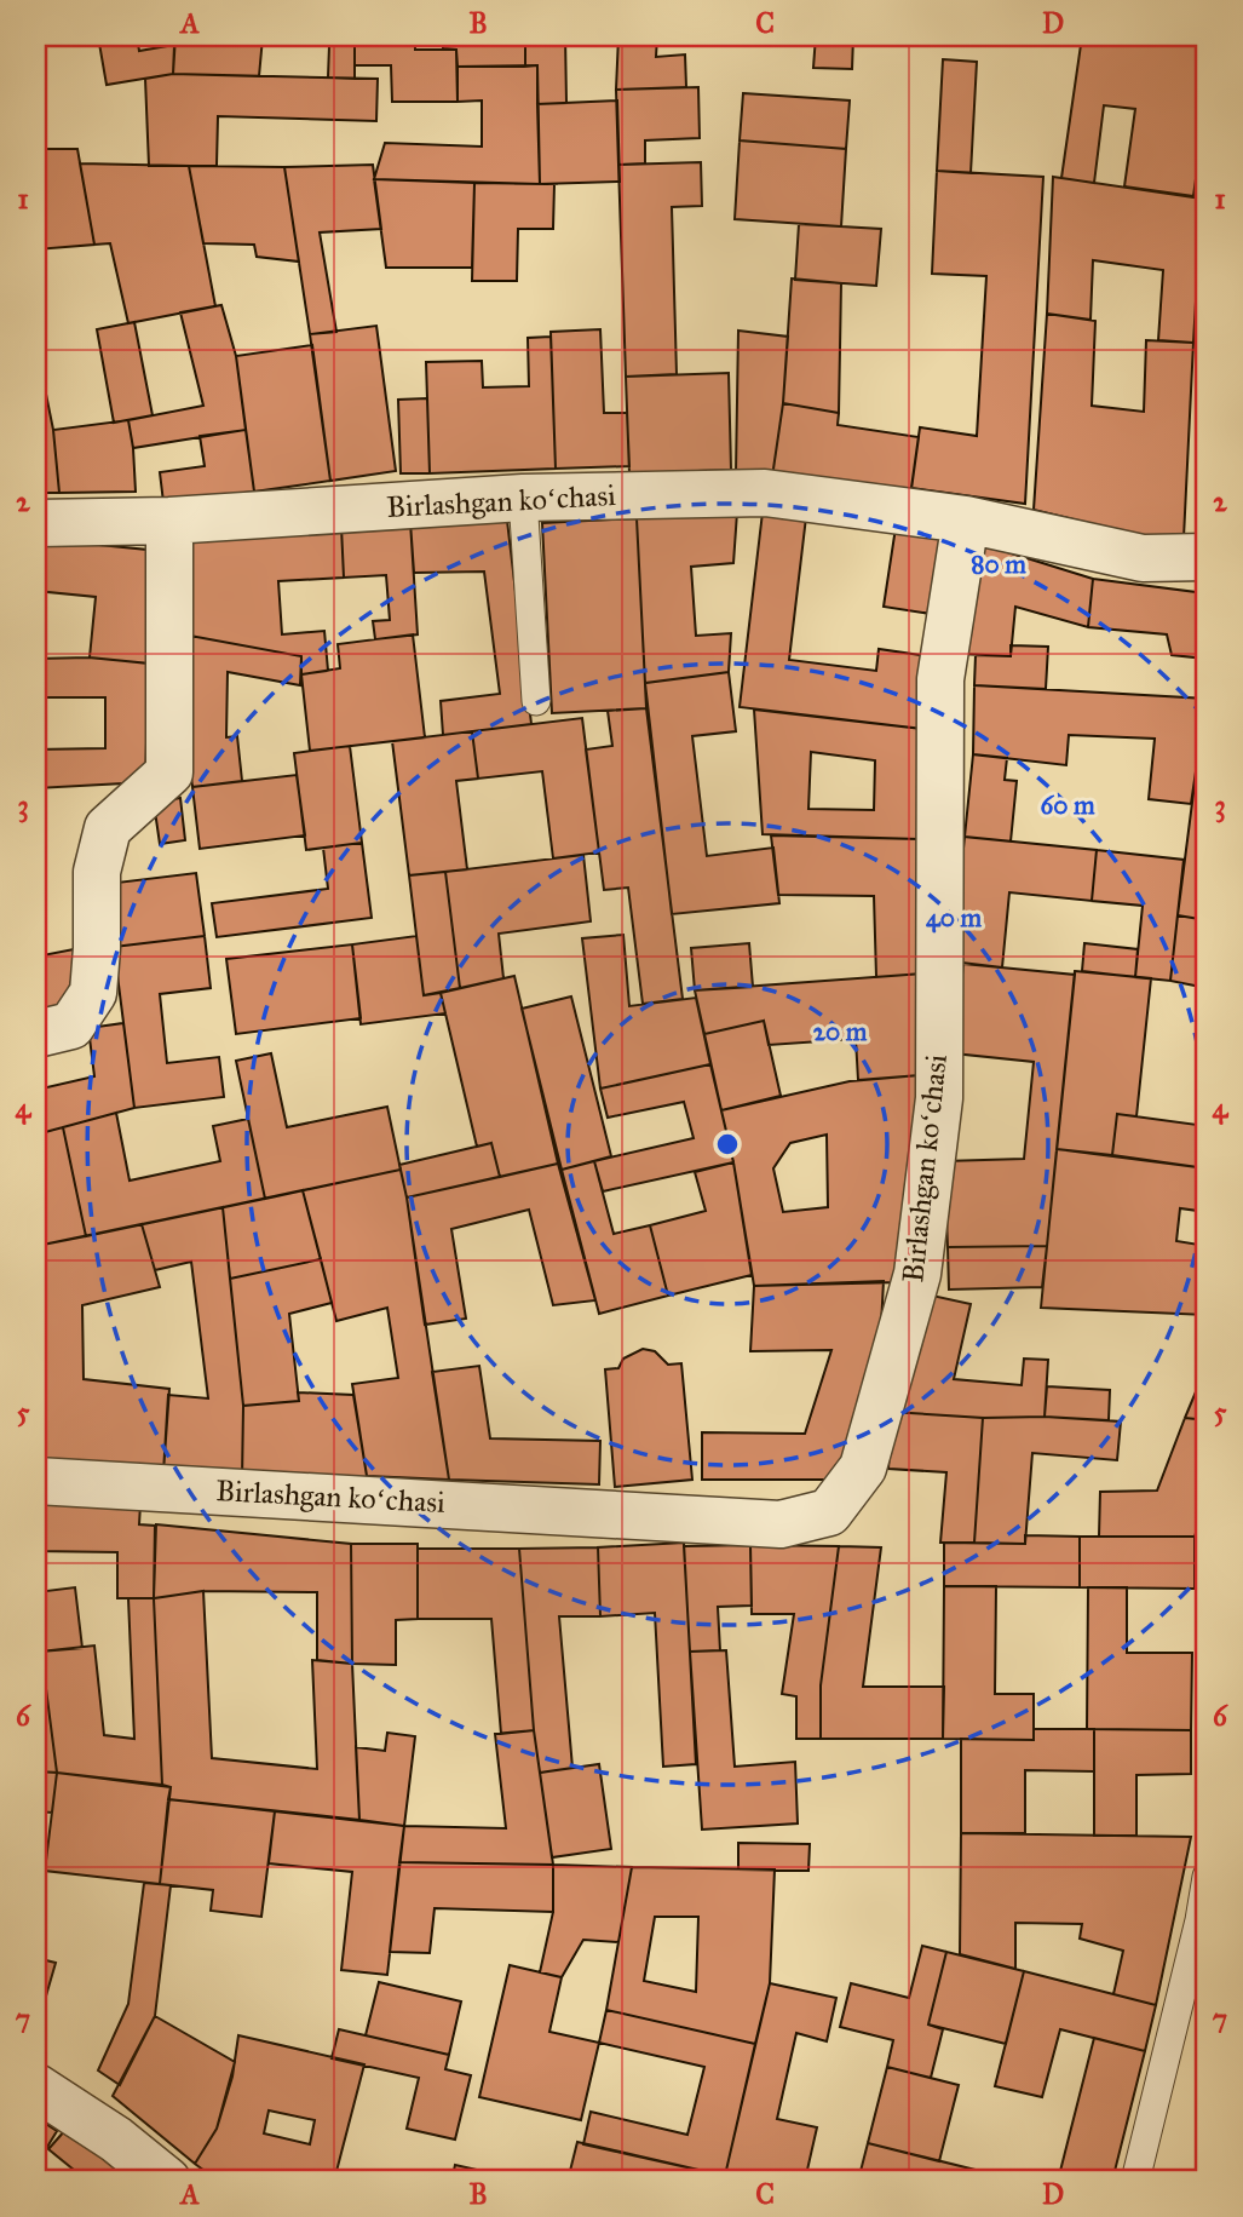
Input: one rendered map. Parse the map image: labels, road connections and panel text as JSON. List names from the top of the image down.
{
  "streets": {
    "street": ["Birlashgan koʻchasi"]
  },
  "grid": {
    "columns": [
      "A",
      "B",
      "C",
      "D"
    ],
    "rows": [
      "1",
      "2",
      "3",
      "4",
      "5",
      "6",
      "7"
    ]
  },
  "rings": [
    "80 m",
    "60 m",
    "40 m",
    "20 m"
  ]
}
